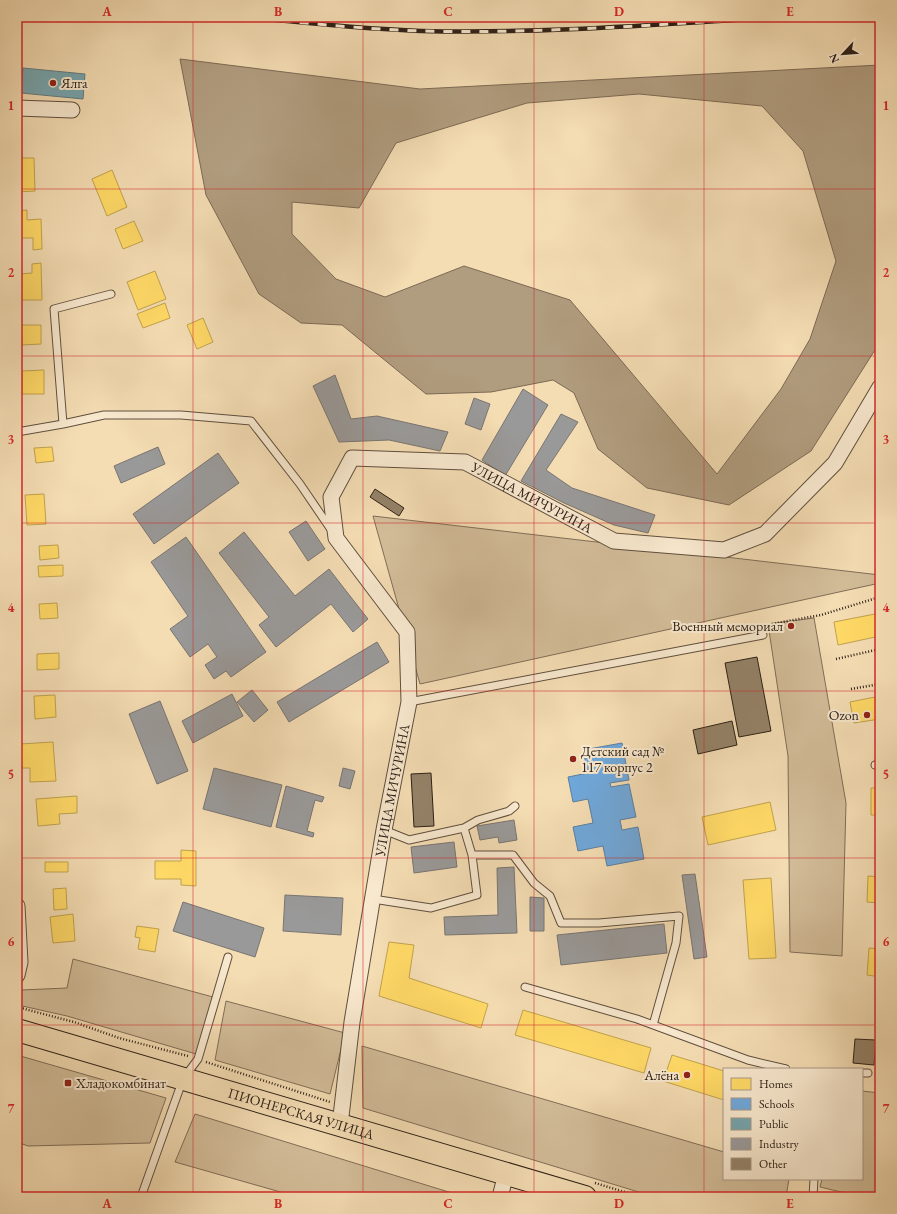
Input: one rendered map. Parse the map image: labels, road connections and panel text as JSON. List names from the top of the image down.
{
  "streets": {
    "main road": ["ПИОНЕРСКАЯ УЛИЦА"],
    "street": ["УЛИЦА МИЧУРИНА"]
  },
  "crossings": [
    ["УЛИЦА МИЧУРИНА", "ПИОНЕРСКАЯ УЛИЦА"]
  ],
  "places": {
    "other": [
      "Ялга",
      "Военный мемориал",
      "Ozon",
      "Детский сад № 117 корпус 2",
      "Алёна"
    ],
    "transit": ["Хладокомбинат"]
  },
  "legend": [
    "Homes",
    "Schools",
    "Public",
    "Industry",
    "Other"
  ],
  "north": "bottom left",
  "grid": {
    "columns": [
      "A",
      "B",
      "C",
      "D",
      "E"
    ],
    "rows": [
      "1",
      "2",
      "3",
      "4",
      "5",
      "6",
      "7"
    ]
  }
}
